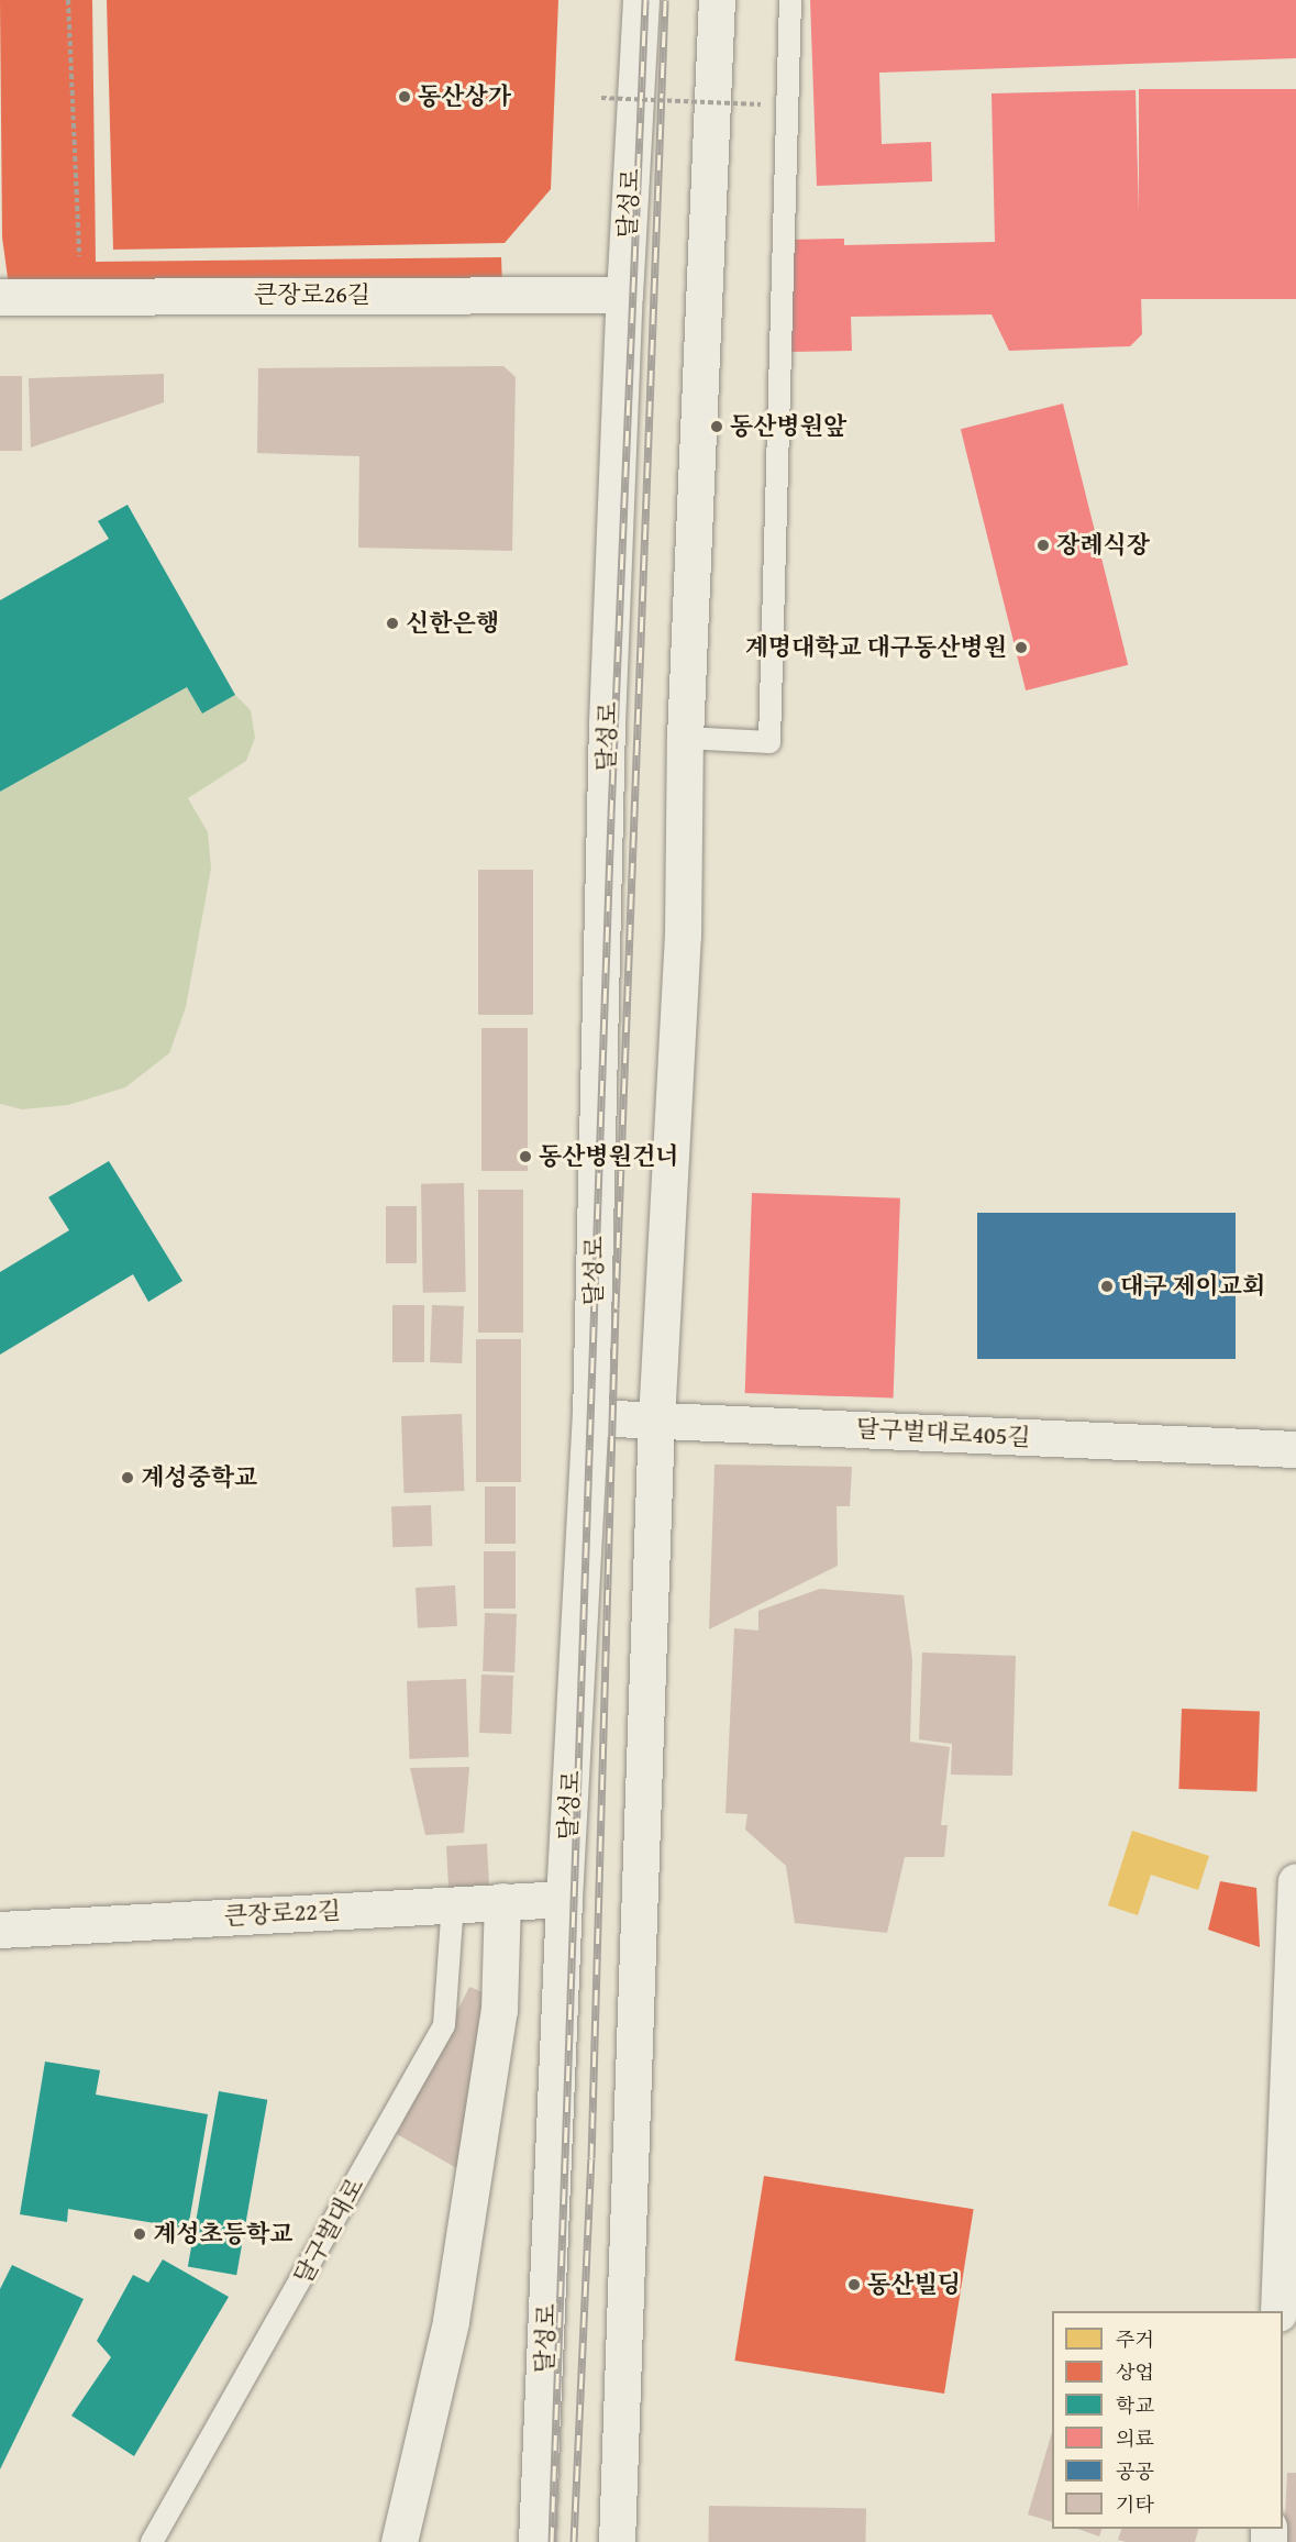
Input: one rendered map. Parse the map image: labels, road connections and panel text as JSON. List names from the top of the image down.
{
  "streets": {
    "main road": [
      "달성로",
      "큰장로26길",
      "달구벌대로405길",
      "큰장로22길"
    ],
    "lane": ["달구벌대로"]
  },
  "crossings": [
    ["달성로", "큰장로26길"],
    ["달성로", "달구벌대로405길"],
    ["달성로", "큰장로22길"],
    ["큰장로22길", "달구벌대로"]
  ],
  "places": [
    "동산상가",
    "동산병원앞",
    "장례식장",
    "신한은행",
    "계명대학교 대구동산병원",
    "동산병원건너",
    "대구 제이교회",
    "계성중학교",
    "계성초등학교",
    "동산빌딩"
  ],
  "legend": [
    "주거",
    "상업",
    "학교",
    "의료",
    "공공",
    "기타"
  ]
}
